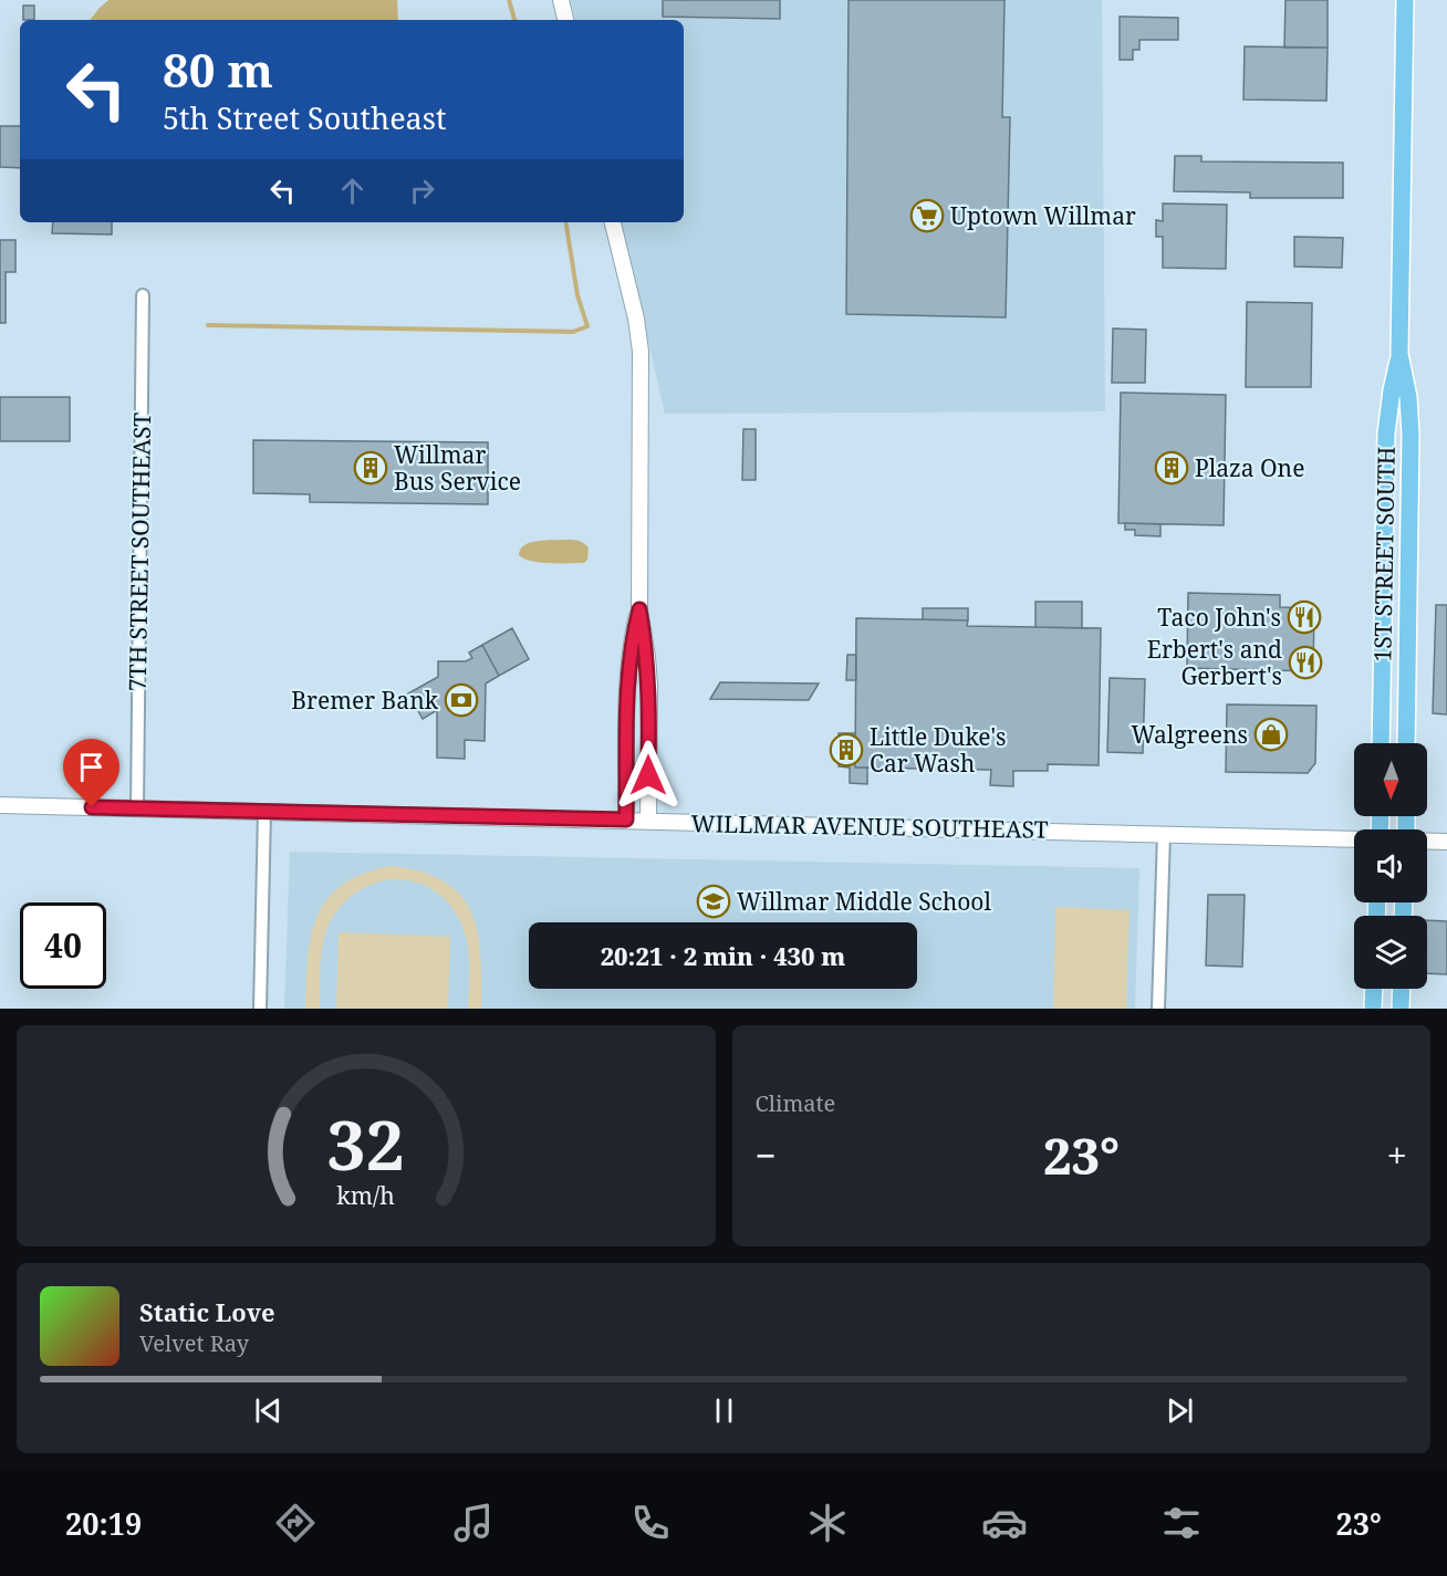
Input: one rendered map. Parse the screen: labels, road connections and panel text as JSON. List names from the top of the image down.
{
  "streets": {
    "main road": ["1ST STREET SOUTH", "WILLMAR AVENUE SOUTHEAST"],
    "street": ["7TH STREET SOUTHEAST"]
  },
  "crossings": [
    ["7TH STREET SOUTHEAST", "WILLMAR AVENUE SOUTHEAST"]
  ],
  "places": {
    "supermarket": ["Uptown Willmar"],
    "building": ["Willmar Bus Service", "Plaza One", "Little Duke's Car Wash"],
    "restaurant": ["Taco John's", "Erbert's and Gerbert's"],
    "bank": ["Bremer Bank"],
    "shop": ["Walgreens"],
    "school or university": ["Willmar Middle School"]
  },
  "north": "bottom",
  "page": {
    "turn": ["80 m", "5th Street Southeast"],
    "limit": "40",
    "trip": "20:21 · 2 min · 430 m",
    "tile": "Climate",
    "heat": ["−", "23°", "+"],
    "song": ["Static Love", "Velvet Ray"],
    "tabs": ["20:19", "23°"],
    "gauge": ["32", "km/h"]
  }
}
